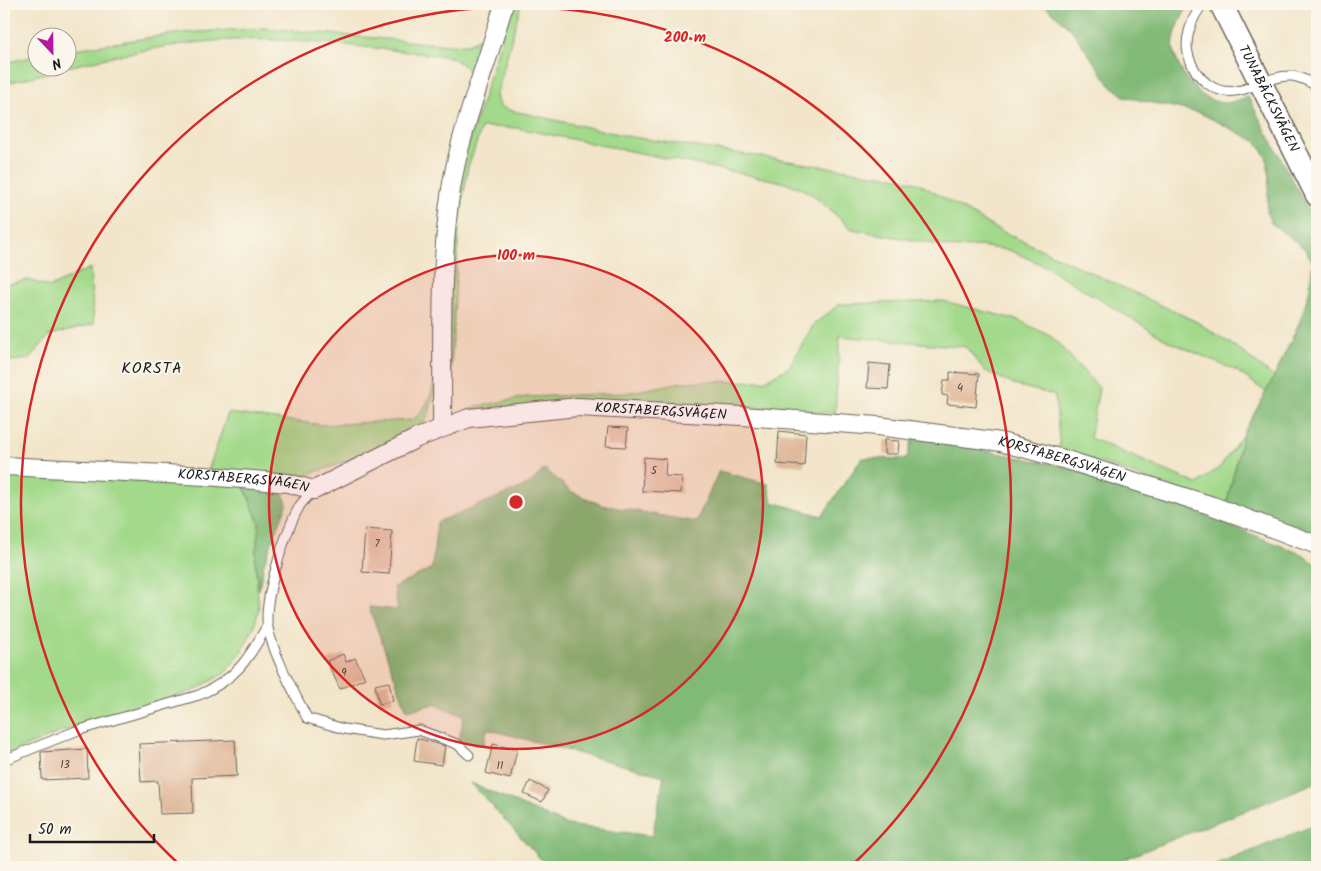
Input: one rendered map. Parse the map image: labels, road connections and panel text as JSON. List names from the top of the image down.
{
  "streets": {
    "street": ["TUNABÄCKSVÄGEN", "KORSTABERGSVÄGEN"]
  },
  "districts": ["KORSTA"],
  "house_numbers": [
    "4",
    "5",
    "7",
    "9",
    "13",
    "11"
  ],
  "scale_bar": "50 m",
  "north": "bottom",
  "rings": ["200 m", "100 m"]
}
